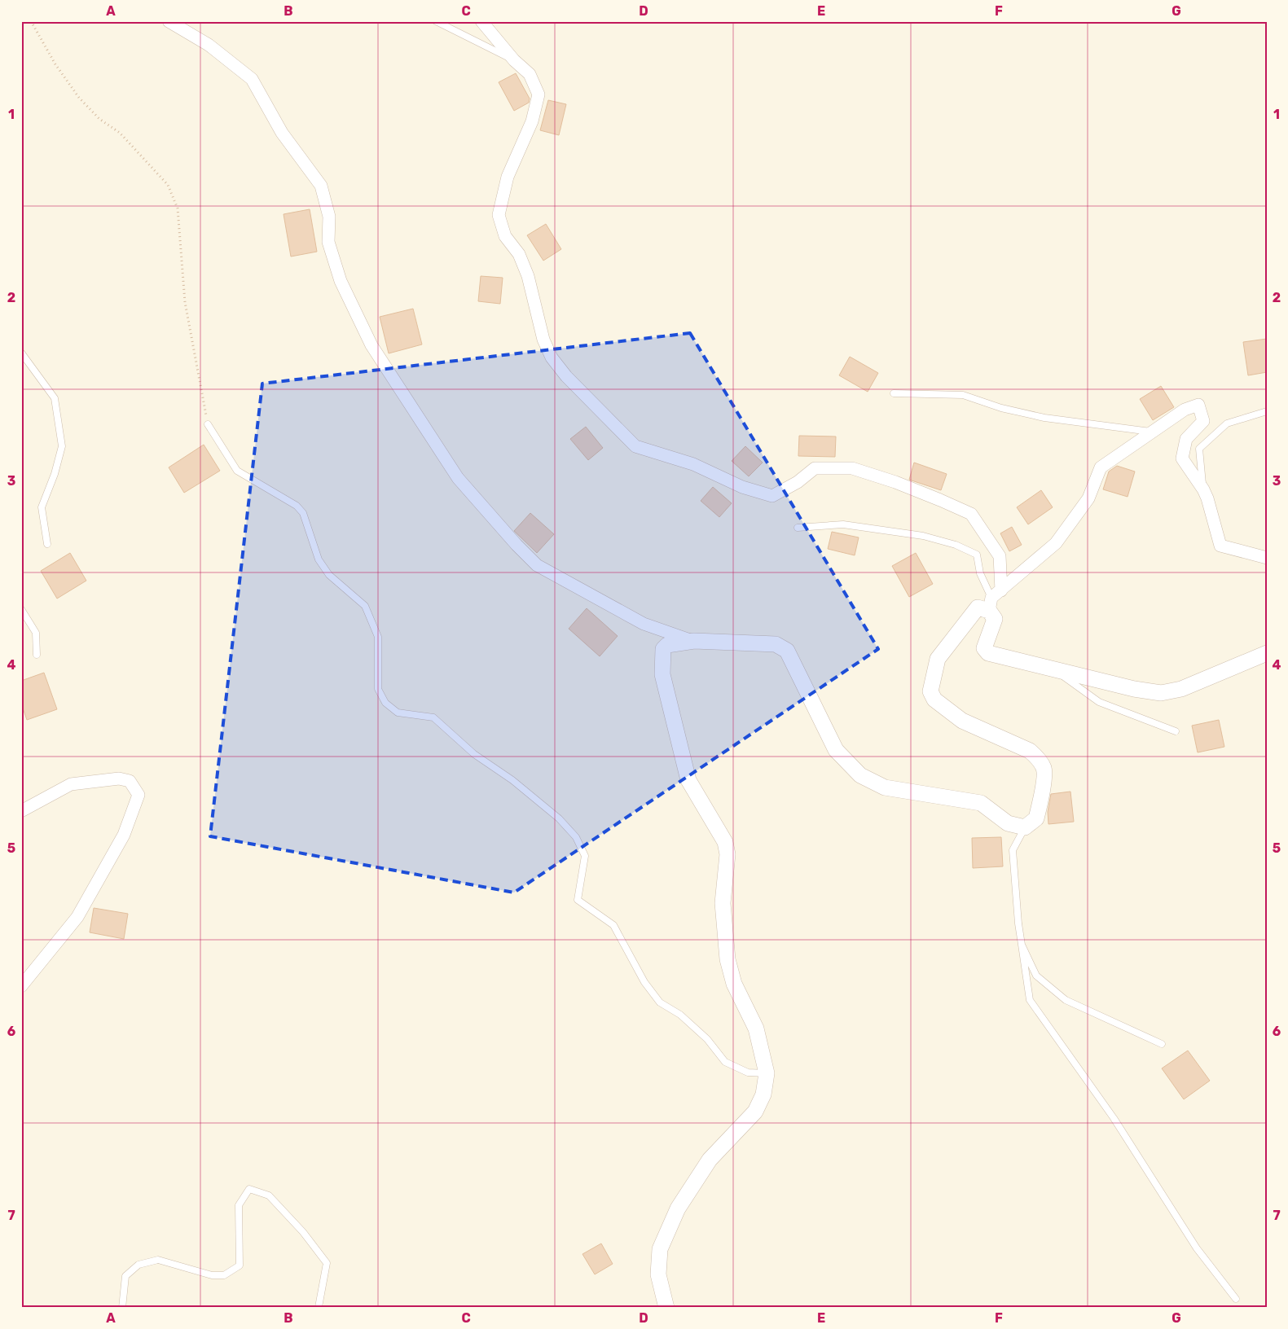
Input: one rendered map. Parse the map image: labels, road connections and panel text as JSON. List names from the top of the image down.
{
  "grid": {
    "columns": [
      "A",
      "B",
      "C",
      "D",
      "E",
      "F",
      "G"
    ],
    "rows": [
      "1",
      "2",
      "3",
      "4",
      "5",
      "6",
      "7"
    ]
  }
}
